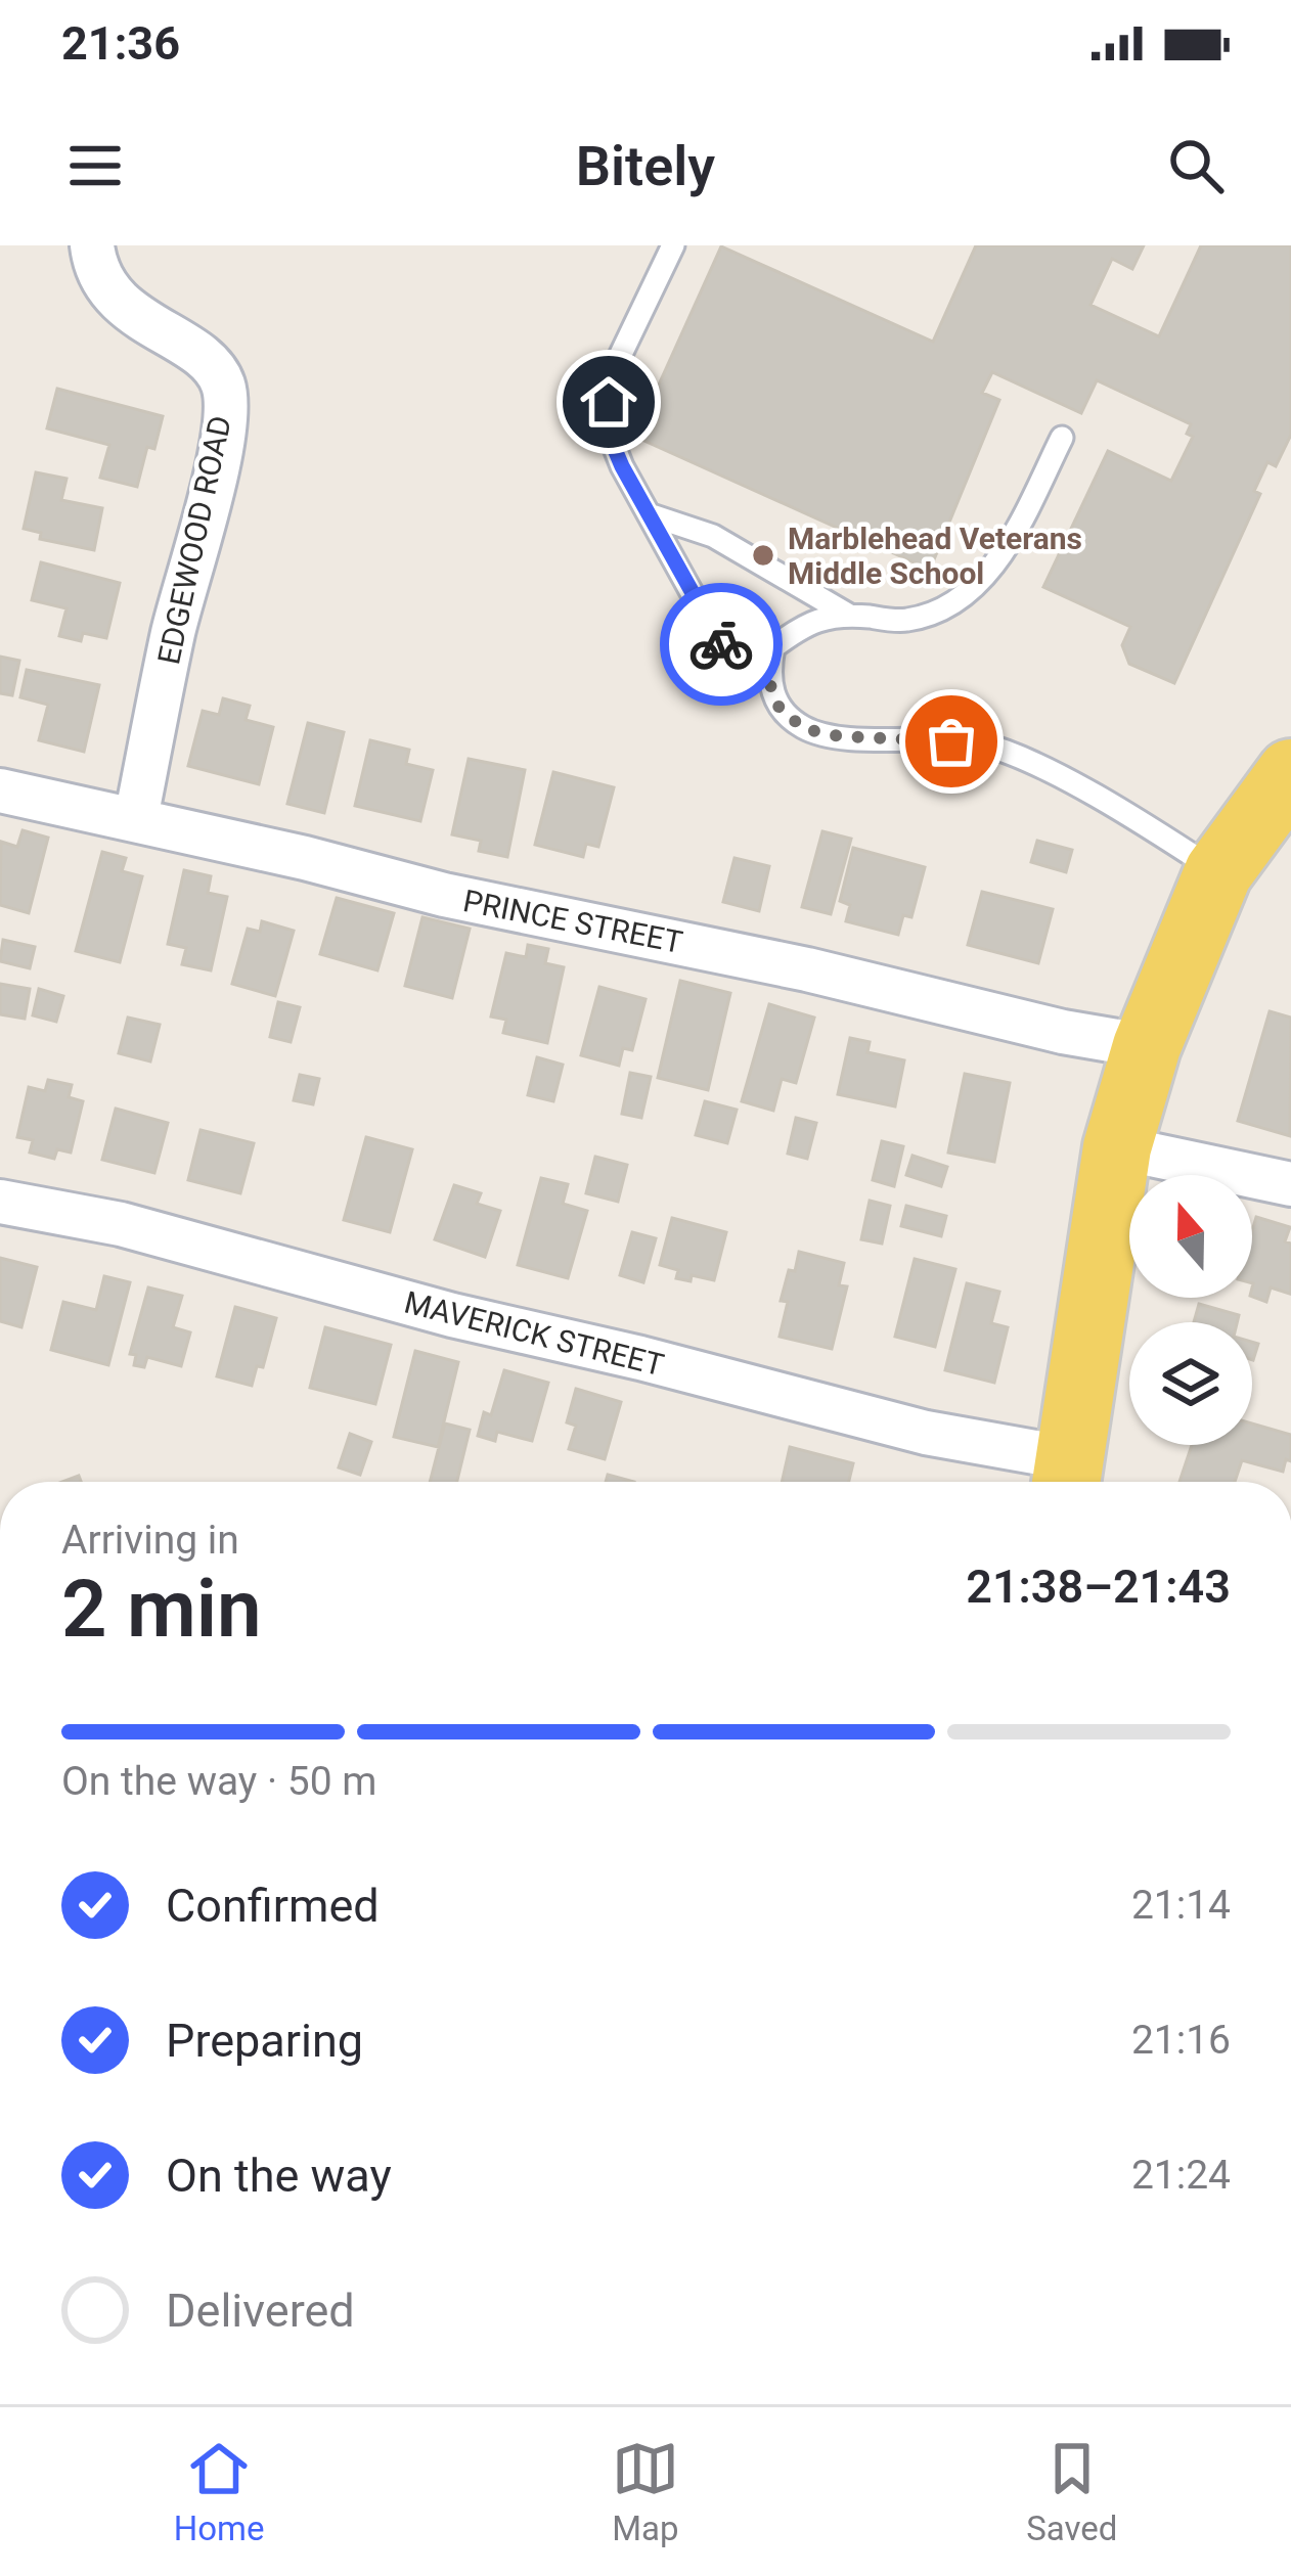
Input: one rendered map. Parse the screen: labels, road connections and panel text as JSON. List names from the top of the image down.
{
  "streets": {
    "street": ["EDGEWOOD ROAD", "PRINCE STREET", "MAVERICK STREET"]
  },
  "crossings": [
    ["EDGEWOOD ROAD", "PRINCE STREET"]
  ],
  "places": ["Marblehead Veterans Middle School"],
  "north": "top",
  "page": {
    "status": "21:36",
    "header": "Bitely",
    "heading": ["2 min", "Arriving in", "21:38–21:43"],
    "bar": "On the way · 50 m",
    "list": [
      ["Confirmed", "21:14"],
      ["Preparing", "21:16"],
      ["On the way", "21:24"],
      "Delivered"
    ],
    "tabs": ["Home", "Map", "Saved"]
  }
}
